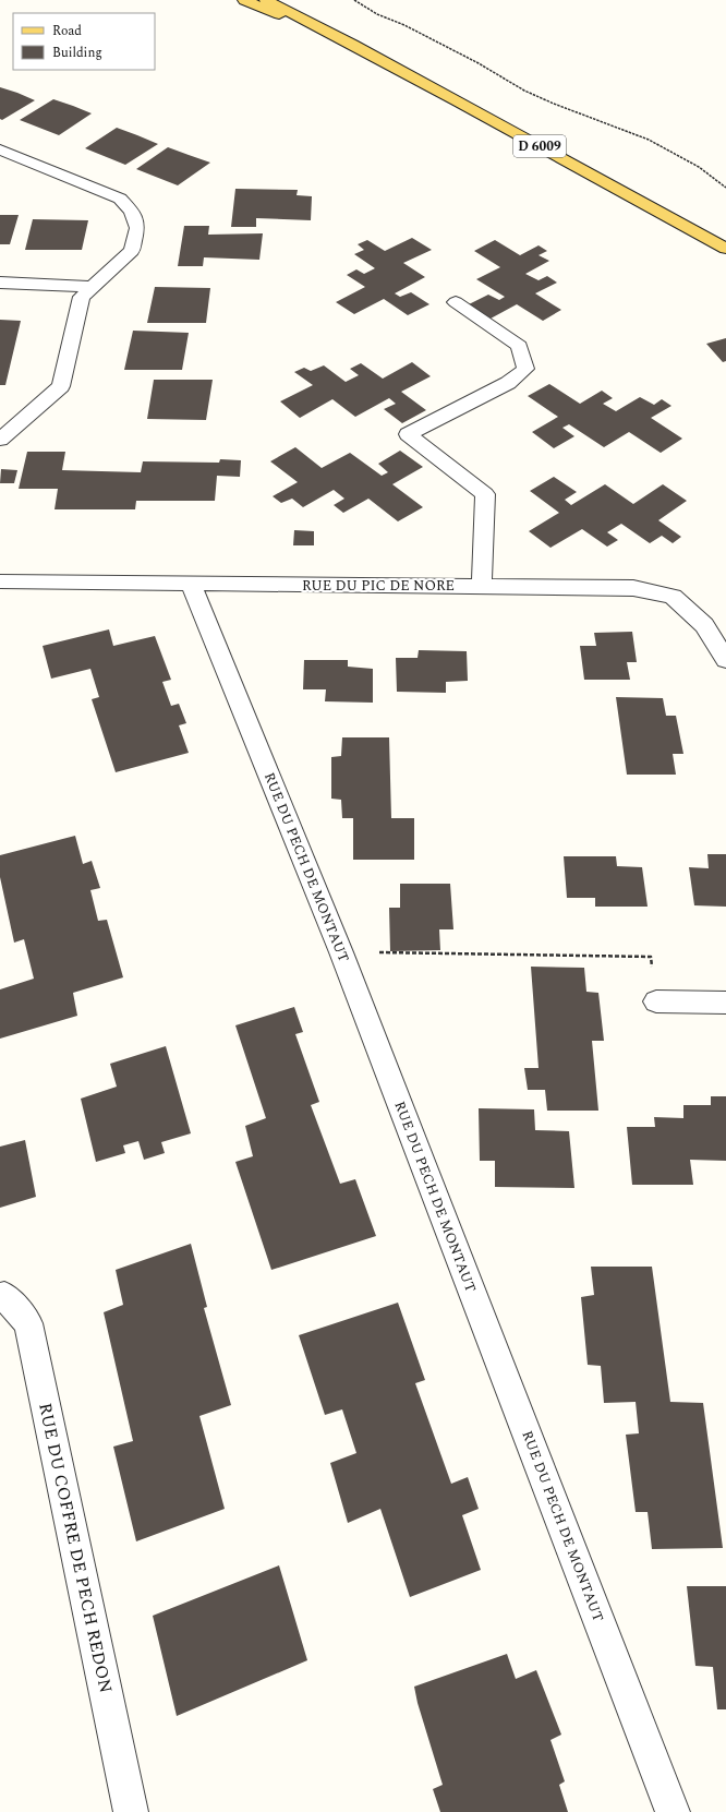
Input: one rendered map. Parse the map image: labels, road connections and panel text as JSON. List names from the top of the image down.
{
  "streets": {
    "main road": ["D 6009"],
    "street": ["RUE DU PIC DE NORE", "RUE DU PECH DE MONTAUT", "RUE DU COFFRE DE PECH REDON"]
  },
  "crossings": [
    ["RUE DU PIC DE NORE", "RUE DU PECH DE MONTAUT"]
  ],
  "legend": ["Road", "Building"]
}
